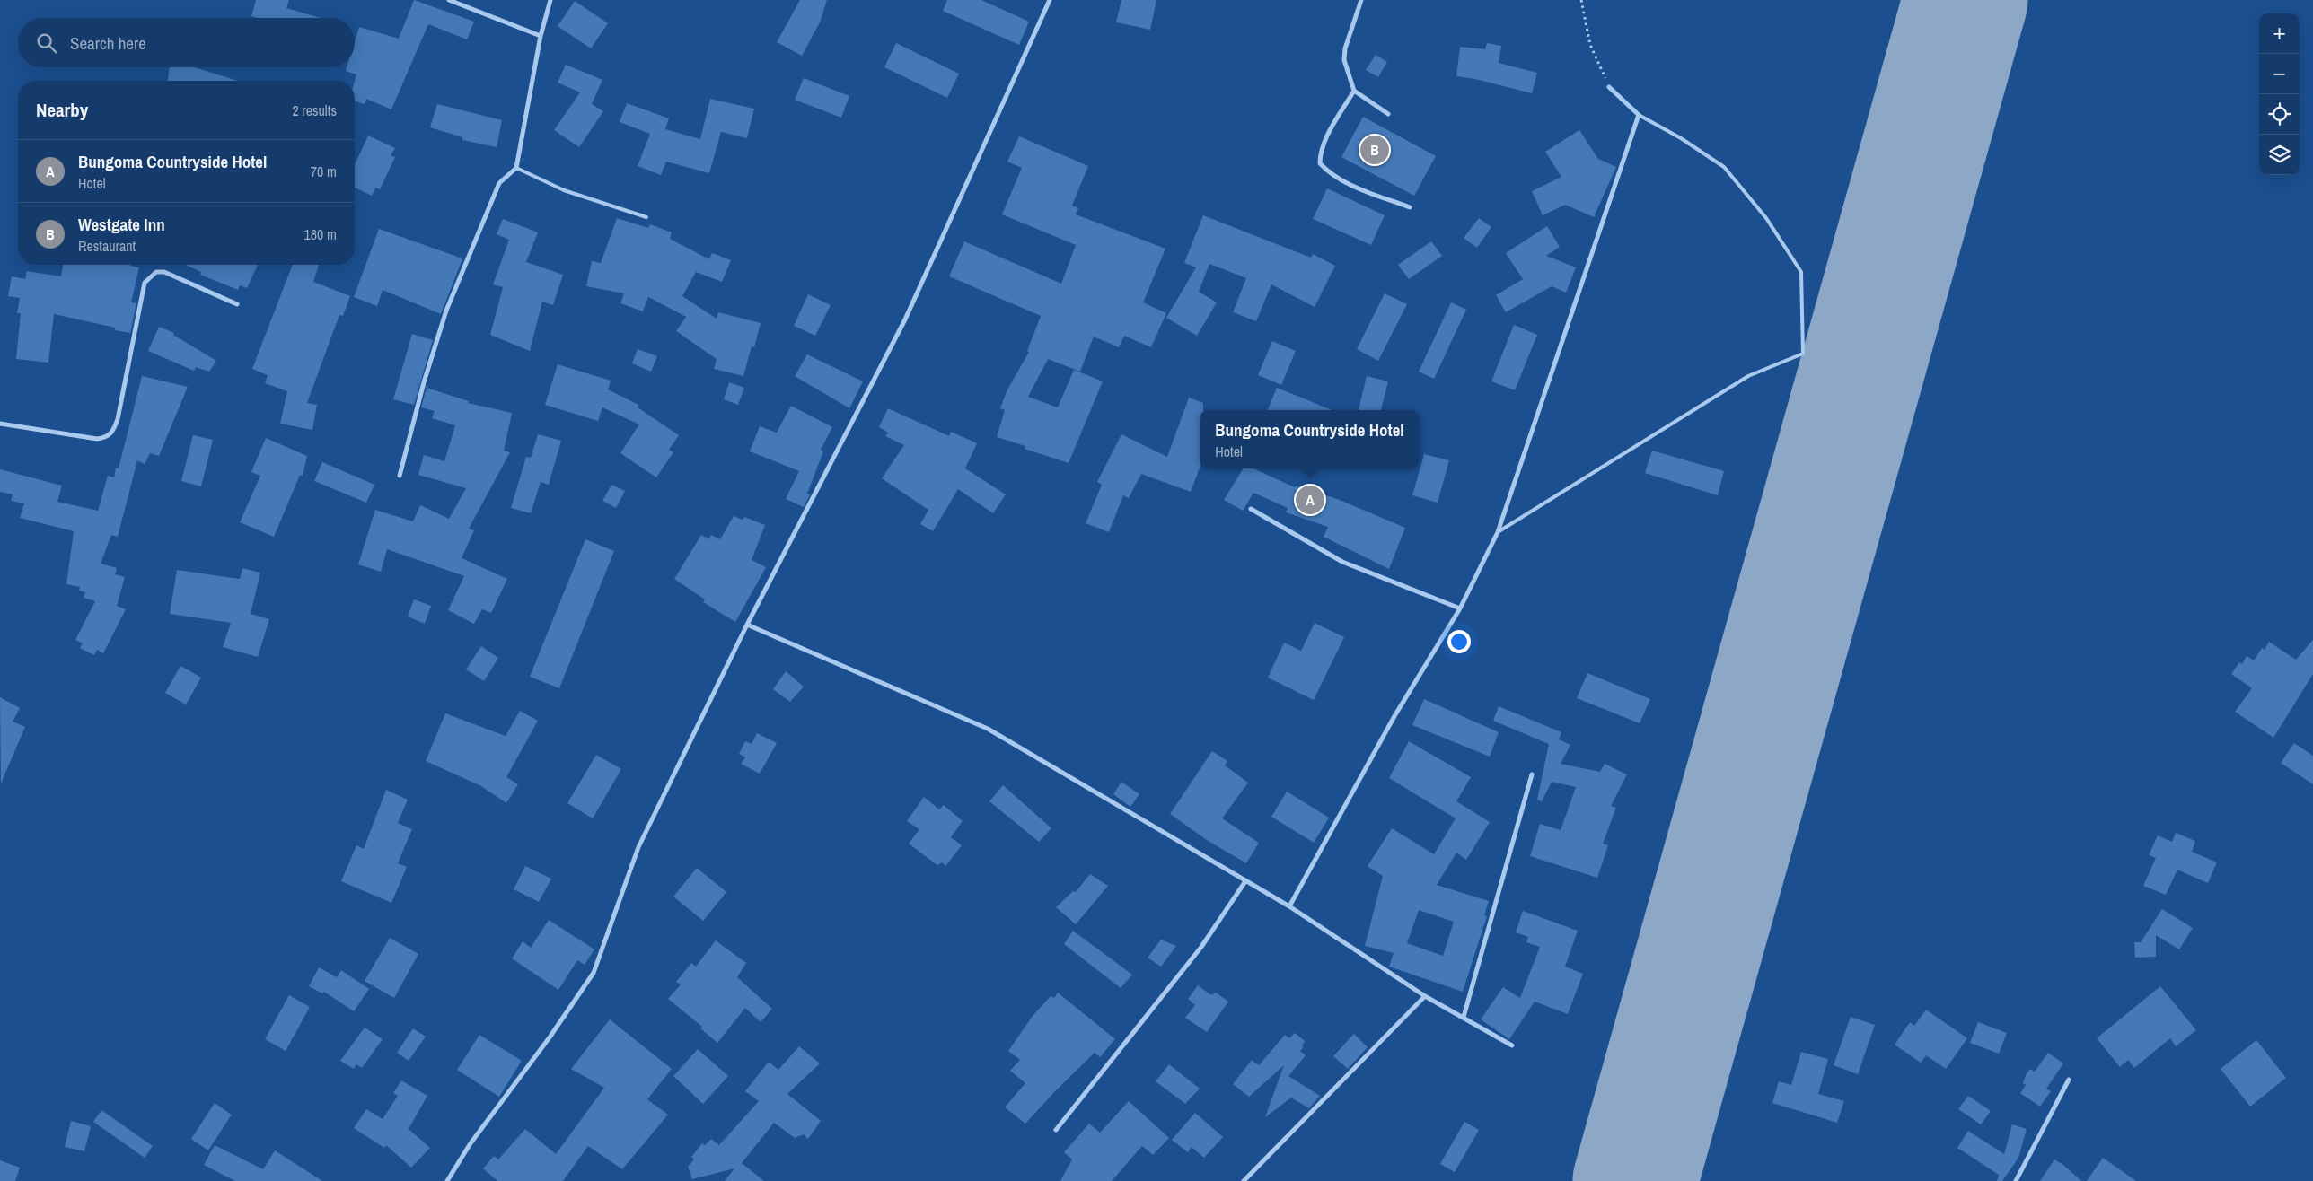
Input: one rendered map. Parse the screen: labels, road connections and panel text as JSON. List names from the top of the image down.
{
  "page": {
    "map_buttons": ["+", "−"],
    "search": "Search here",
    "heading": ["Nearby", "2 results"],
    "pins": ["B", "A"],
    "list": [
      {
        "mark": "A",
        "name": "Bungoma Countryside Hotel",
        "note": "Hotel",
        "value": "70 m"
      },
      {
        "mark": "B",
        "name": "Westgate Inn",
        "note": "Restaurant",
        "value": "180 m"
      }
    ],
    "popup": ["Bungoma Countryside Hotel", "Hotel"]
  }
}
